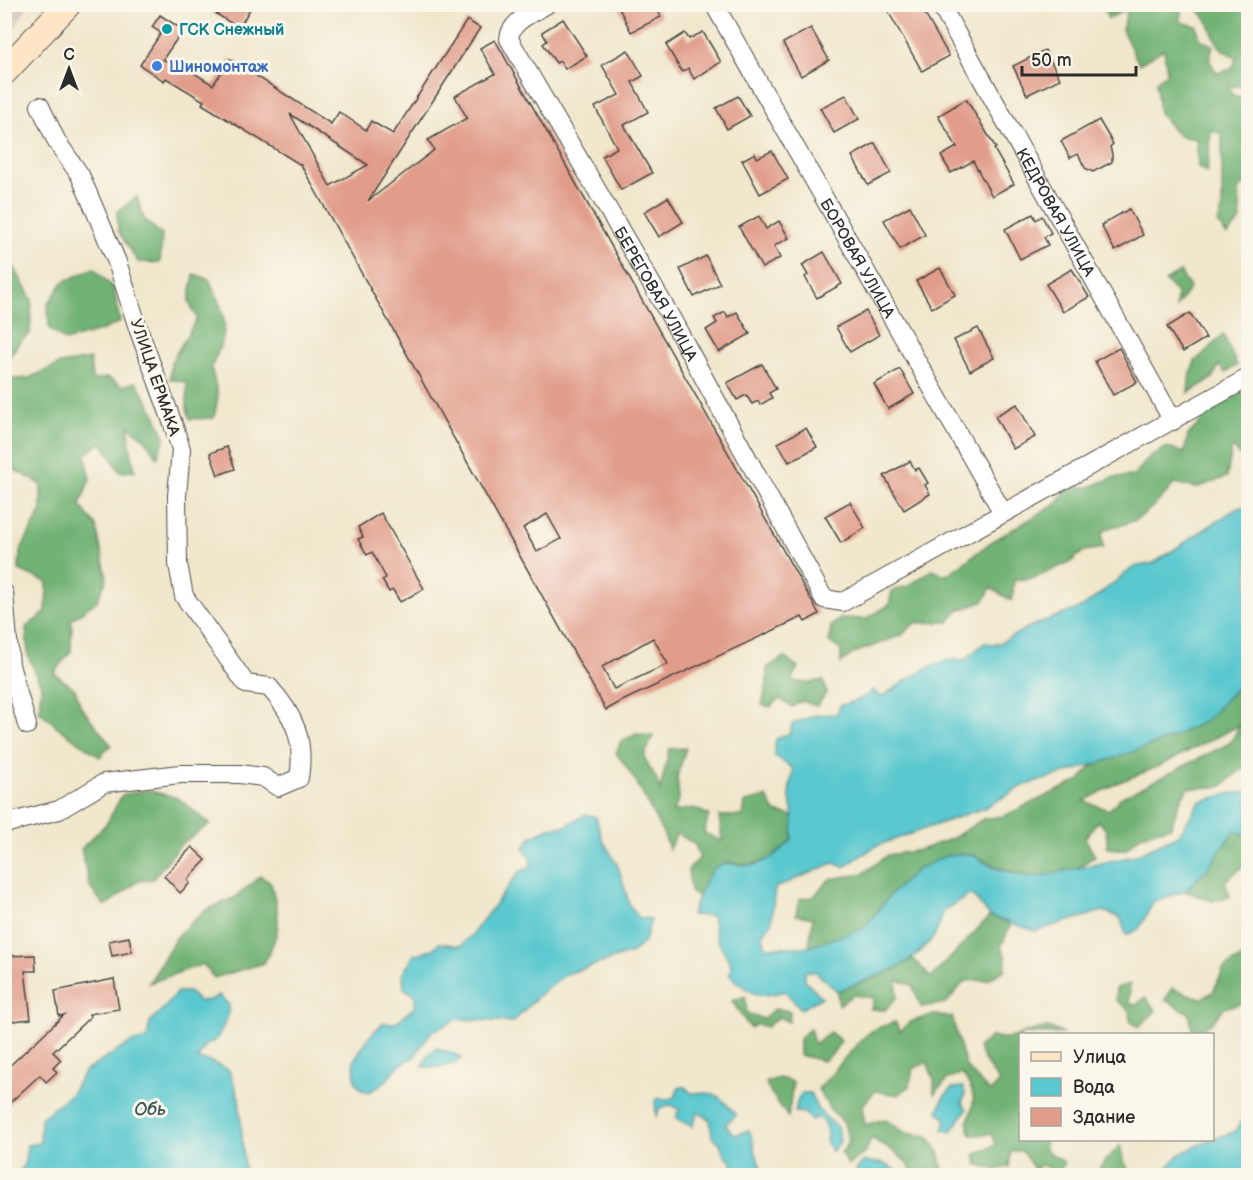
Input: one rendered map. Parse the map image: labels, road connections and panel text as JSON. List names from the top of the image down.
{
  "streets": {
    "street": [
      "КЕДРОВАЯ УЛИЦА",
      "БОРОВАЯ УЛИЦА",
      "БЕРЕГОВАЯ УЛИЦА",
      "УЛИЦА ЕРМАКА"
    ]
  },
  "crossings": [
    ["БОРОВАЯ УЛИЦА", "БЕРЕГОВАЯ УЛИЦА"]
  ],
  "water": ["Обь"],
  "places": ["ГСК Снежный", "Шиномонтаж"],
  "legend": ["Улица", "Вода", "Здание"],
  "scale_bar": "50 m",
  "north": "top"
}
